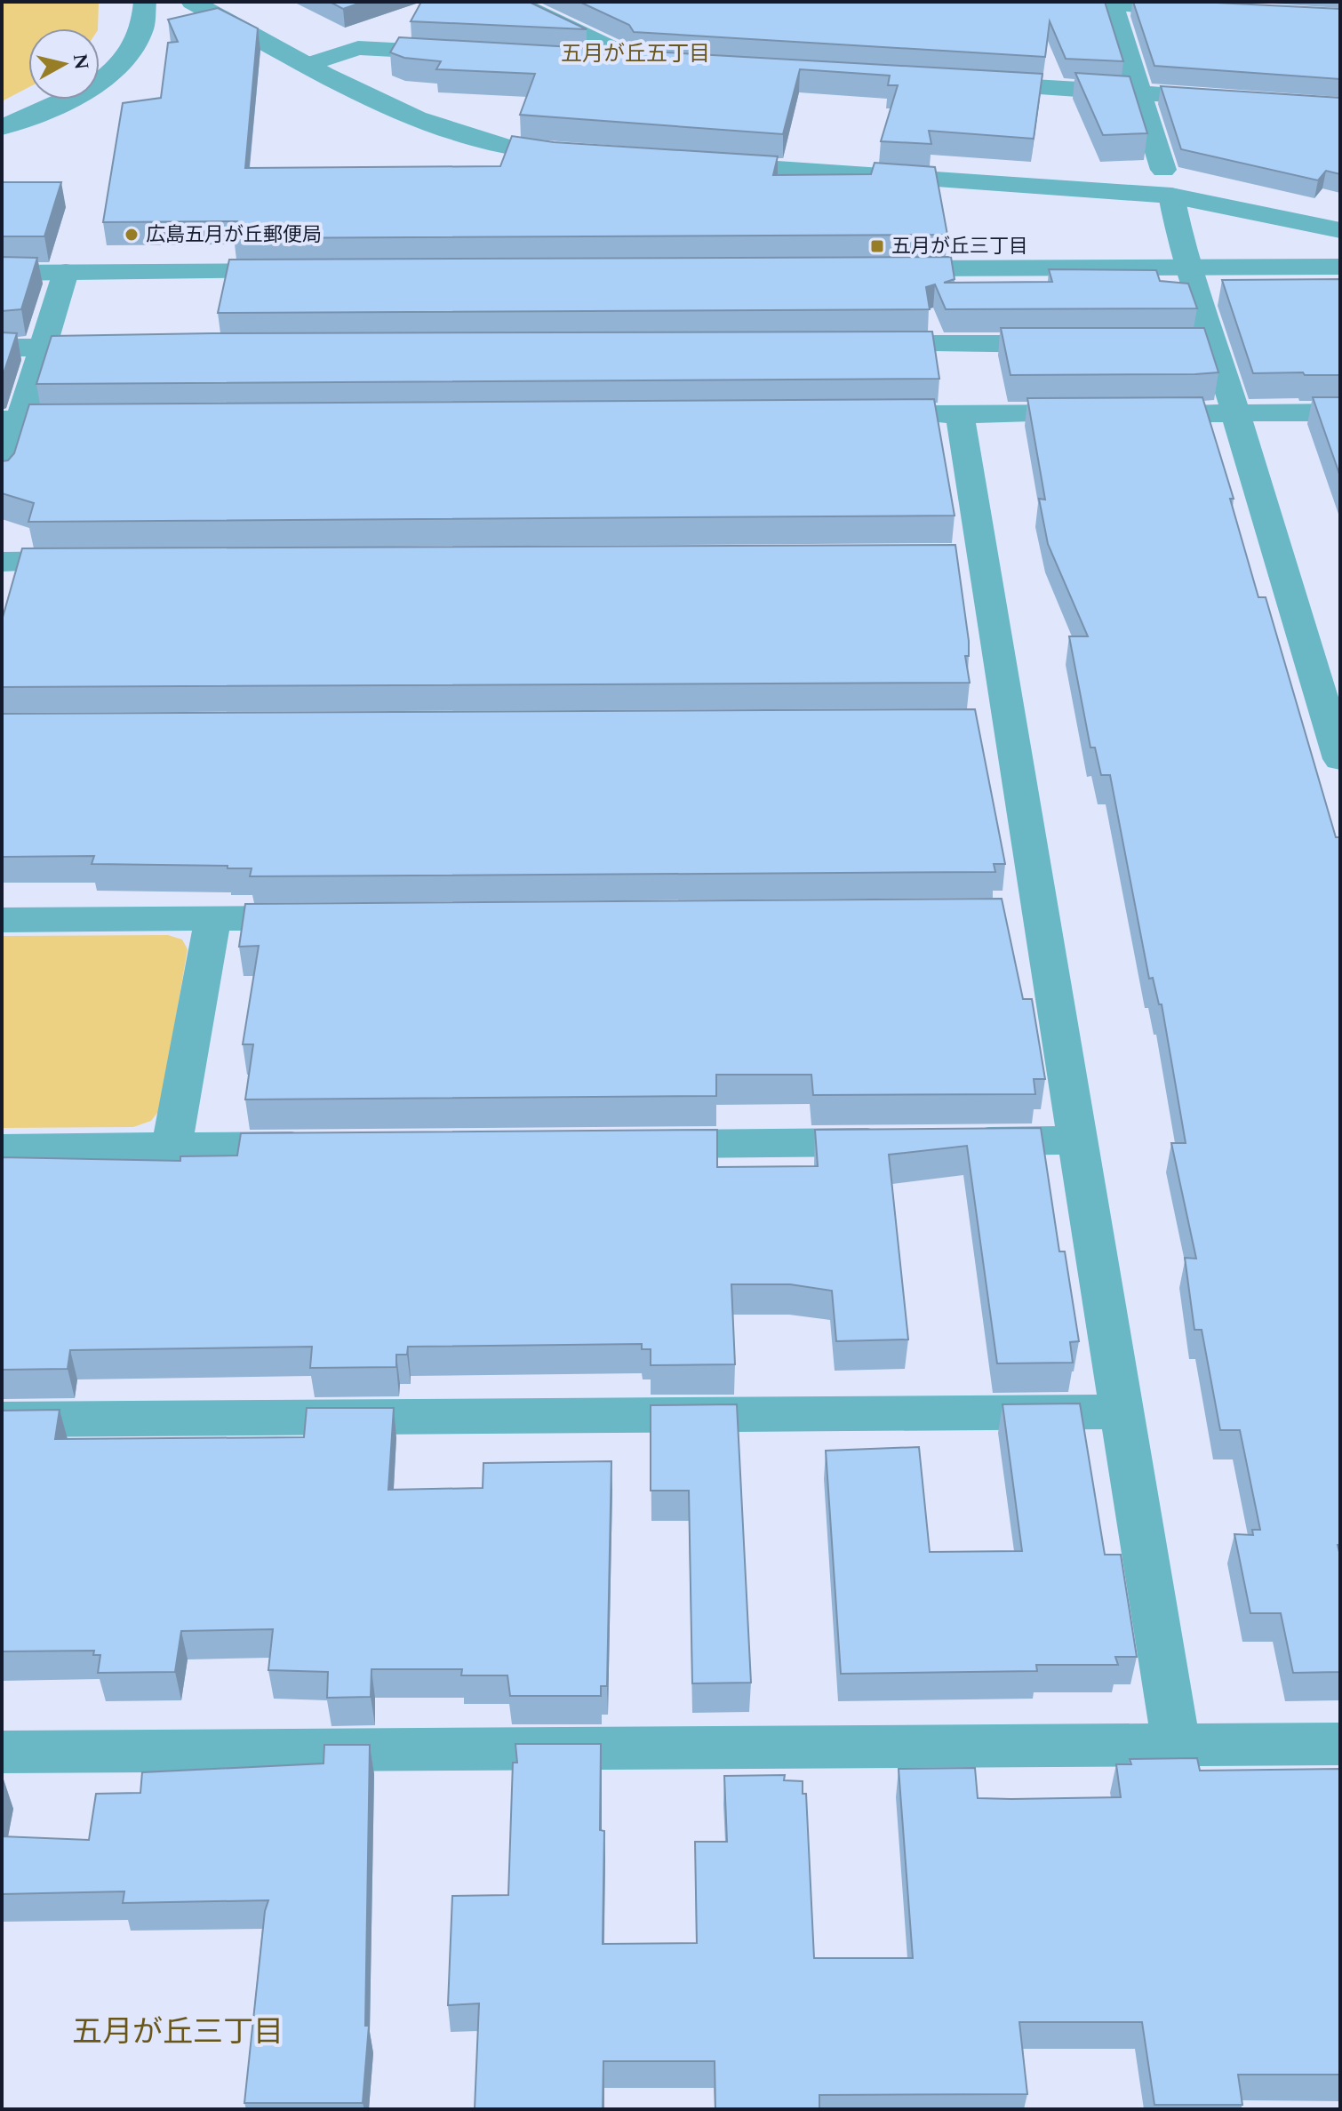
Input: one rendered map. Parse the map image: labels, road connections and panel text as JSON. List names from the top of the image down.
{
  "districts": ["五月が丘五丁目", "五月が丘三丁目"],
  "places": {
    "other": ["広島五月が丘郵便局"],
    "transit": ["五月が丘三丁目"]
  },
  "north": "right"
}
